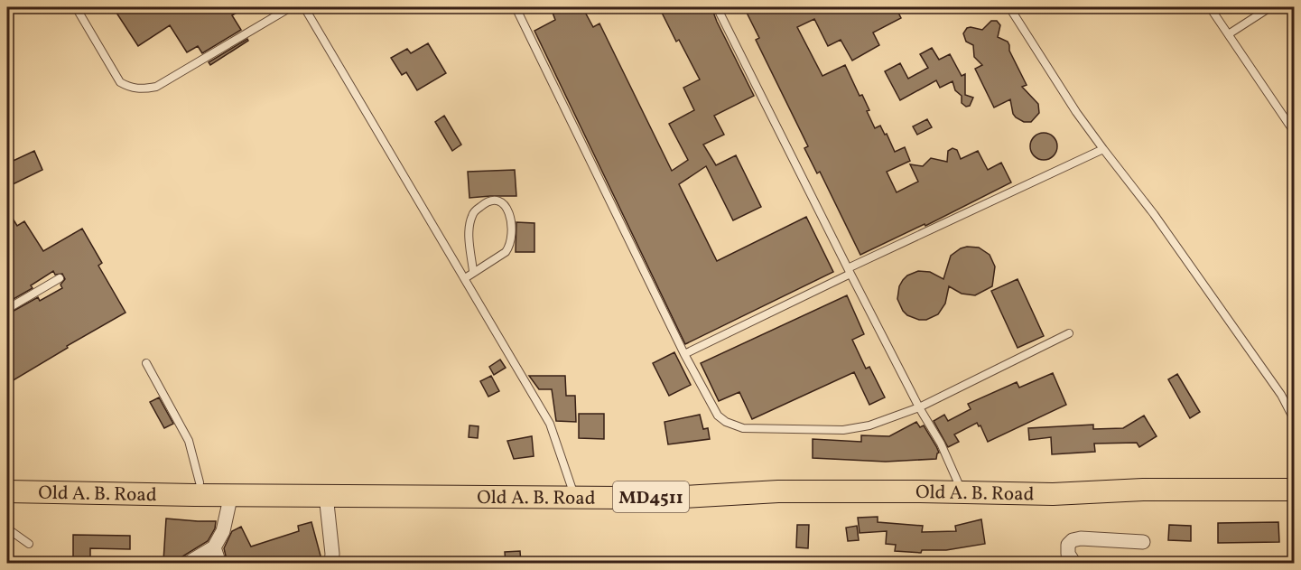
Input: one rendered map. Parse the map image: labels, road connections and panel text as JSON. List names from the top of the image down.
{
  "streets": {
    "main road": ["Old A. B. Road", "MD4511"]
  }
}
